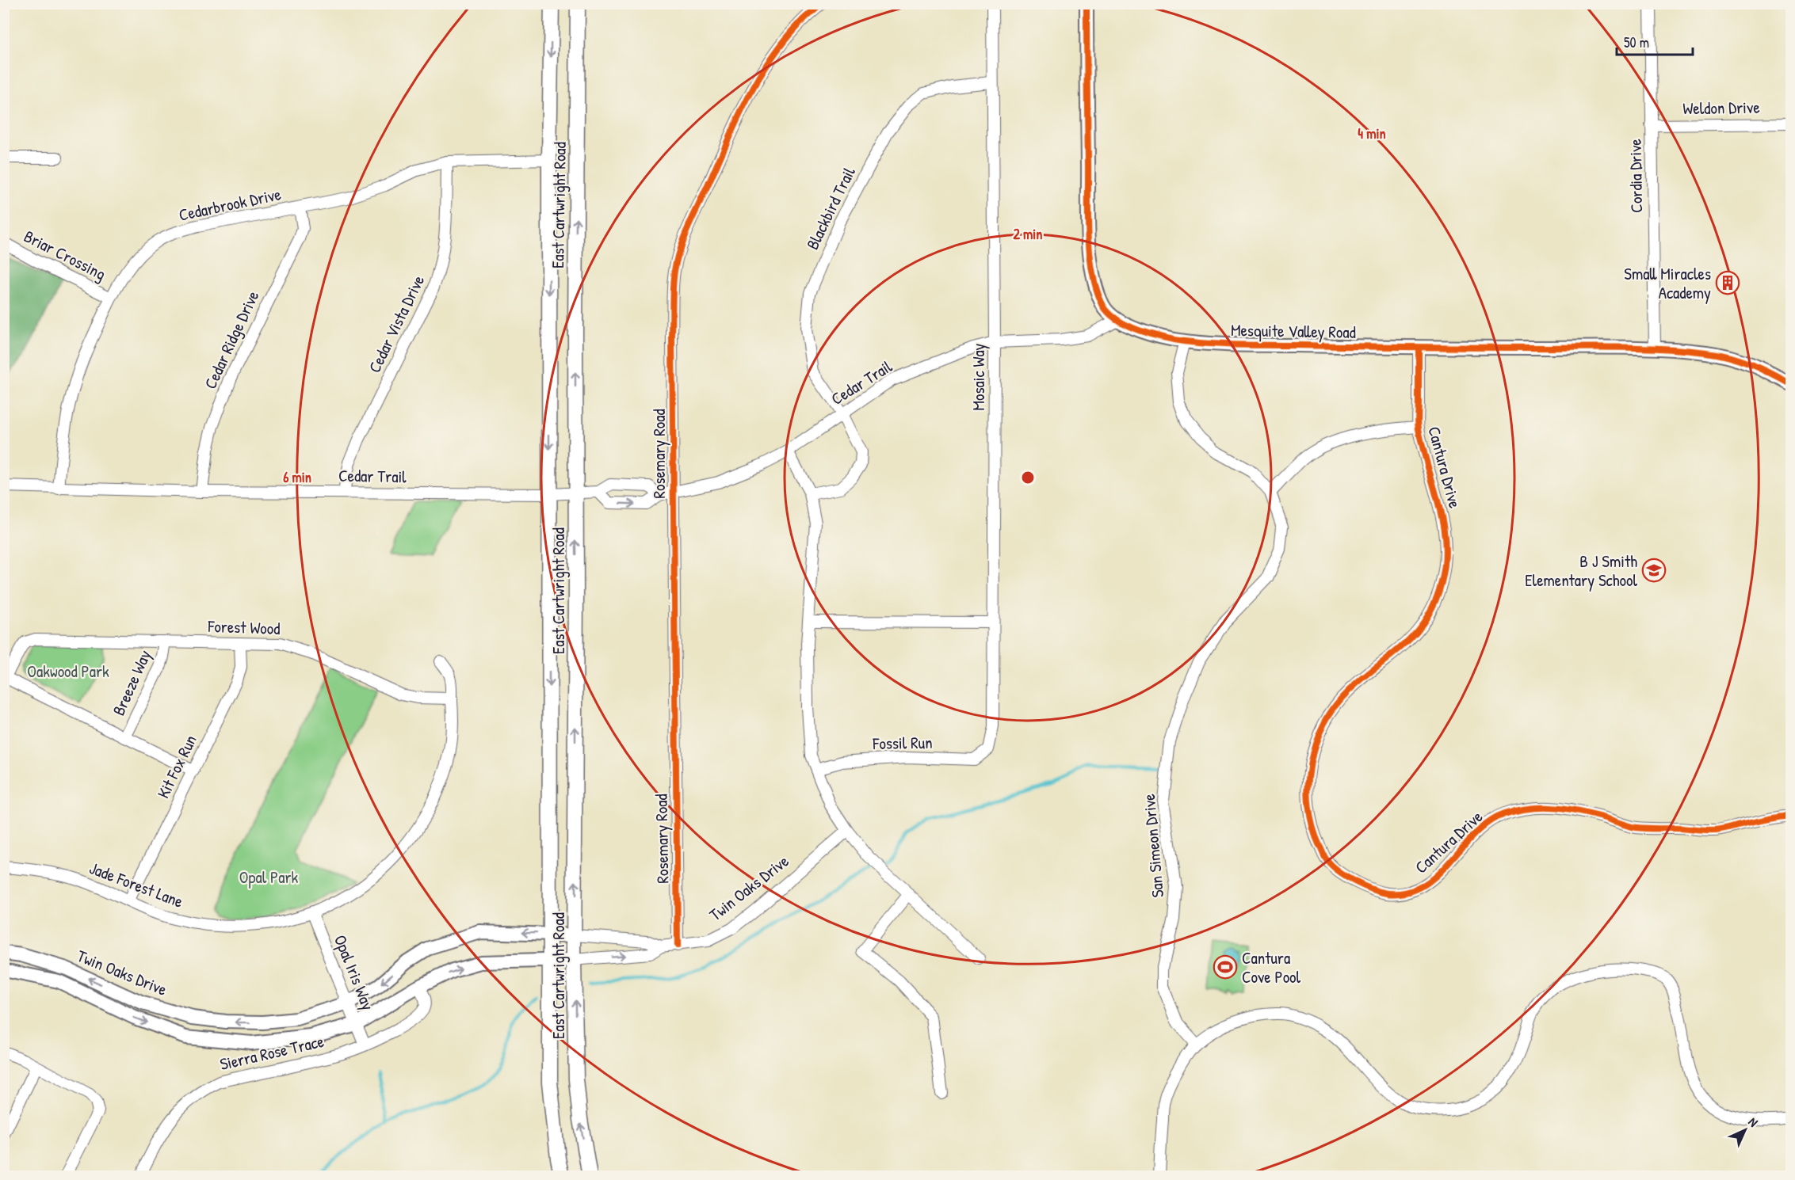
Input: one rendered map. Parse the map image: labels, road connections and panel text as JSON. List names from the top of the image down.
{
  "streets": {
    "main road": ["East Cartwright Road"],
    "street": [
      "Weldon Drive",
      "Cordia Drive",
      "Cedarbrook Drive",
      "Blackbird Trail",
      "Briar Crossing",
      "Cedar Vista Drive",
      "Mesquite Valley Road",
      "Cedar Ridge Drive",
      "Mosaic Way",
      "Cedar Trail",
      "Rosemary Road",
      "Cantura Drive",
      "Forest Wood",
      "Breeze Way",
      "Fossil Run",
      "Kit Fox Run",
      "San Simeon Drive",
      "Jade Forest Lane",
      "Twin Oaks Drive",
      "Opal Iris Way",
      "Sierra Rose Trace"
    ]
  },
  "crossings": [
    ["Weldon Drive", "Cordia Drive"],
    ["Cordia Drive", "Mesquite Valley Road"],
    ["Cedarbrook Drive", "East Cartwright Road"],
    ["Cedarbrook Drive", "Briar Crossing"],
    ["Cedarbrook Drive", "Cedar Vista Drive"],
    ["Cedarbrook Drive", "Cedar Ridge Drive"],
    ["Cedarbrook Drive", "Cedar Trail"],
    ["East Cartwright Road", "Cedar Trail"],
    ["East Cartwright Road", "Twin Oaks Drive"],
    ["Blackbird Trail", "Mosaic Way"],
    ["Blackbird Trail", "Cedar Trail"],
    ["Cedar Vista Drive", "Cedar Trail"],
    ["Mesquite Valley Road", "Cedar Trail"],
    ["Mesquite Valley Road", "Cantura Drive"],
    ["Mesquite Valley Road", "San Simeon Drive"],
    ["Cedar Ridge Drive", "Cedar Trail"],
    ["Mosaic Way", "Cedar Trail"],
    ["Mosaic Way", "Fossil Run"],
    ["Cedar Trail", "Rosemary Road"],
    ["Rosemary Road", "Twin Oaks Drive"],
    ["Forest Wood", "Breeze Way"],
    ["Forest Wood", "Kit Fox Run"],
    ["Forest Wood", "Jade Forest Lane"],
    ["Kit Fox Run", "Jade Forest Lane"],
    ["Jade Forest Lane", "Opal Iris Way"],
    ["Twin Oaks Drive", "Opal Iris Way"],
    ["Twin Oaks Drive", "Sierra Rose Trace"],
    ["Opal Iris Way", "Sierra Rose Trace"]
  ],
  "parks": ["Oakwood Park", "Opal Park"],
  "places": {
    "building": ["Small Miracles Academy"],
    "school or university": ["B J Smith Elementary School"],
    "sports": ["Cantura Cove Pool"]
  },
  "scale_bar": "50 m",
  "north": "top right",
  "rings": ["4 min", "2 min", "6 min"]
}
